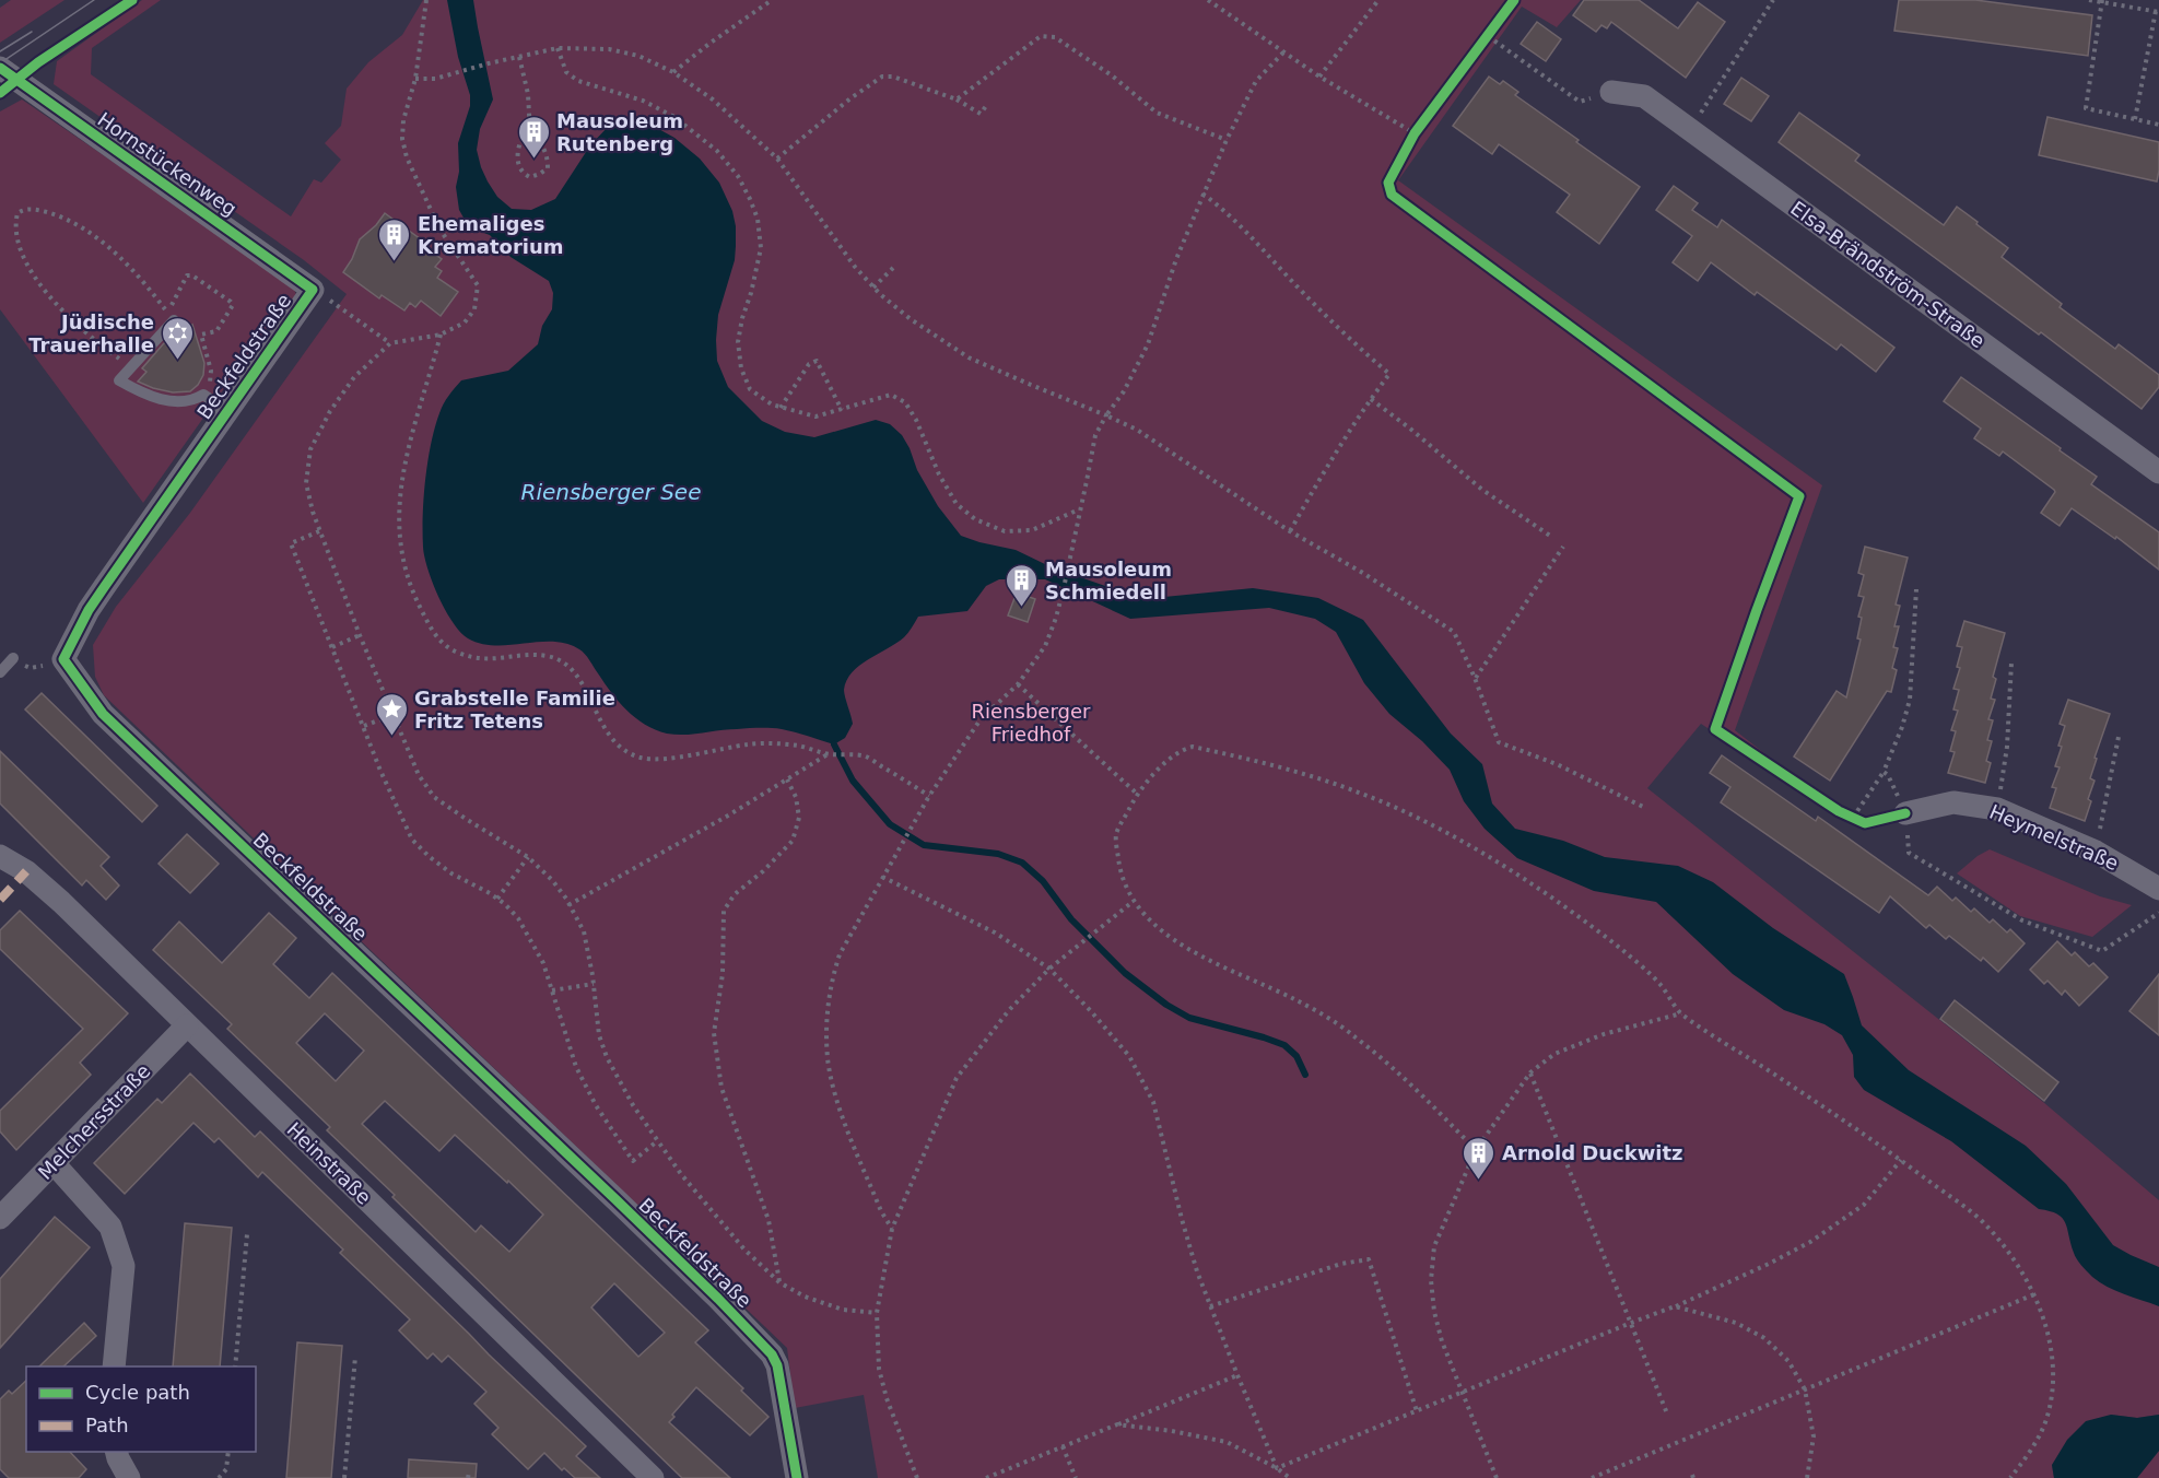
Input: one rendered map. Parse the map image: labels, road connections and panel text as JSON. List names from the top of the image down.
{
  "streets": {
    "street": [
      "Hornstückenweg",
      "Elsa-Brändström-Straße",
      "Beckfeldstraße",
      "Heymelstraße",
      "Melchersstraße",
      "Heinstraße"
    ]
  },
  "crossings": [
    ["Hornstückenweg", "Beckfeldstraße"],
    ["Melchersstraße", "Heinstraße"]
  ],
  "water": ["Riensberger See"],
  "parks": ["Riensberger Friedhof"],
  "places": {
    "building": [
      "Mausoleum Rutenberg",
      "Ehemaliges Krematorium",
      "Mausoleum Schmiedell",
      "Arnold Duckwitz"
    ],
    "synagogue": ["Jüdische Trauerhalle"],
    "place": ["Grabstelle Familie Fritz Tetens"]
  },
  "legend": ["Cycle path", "Path"]
}
